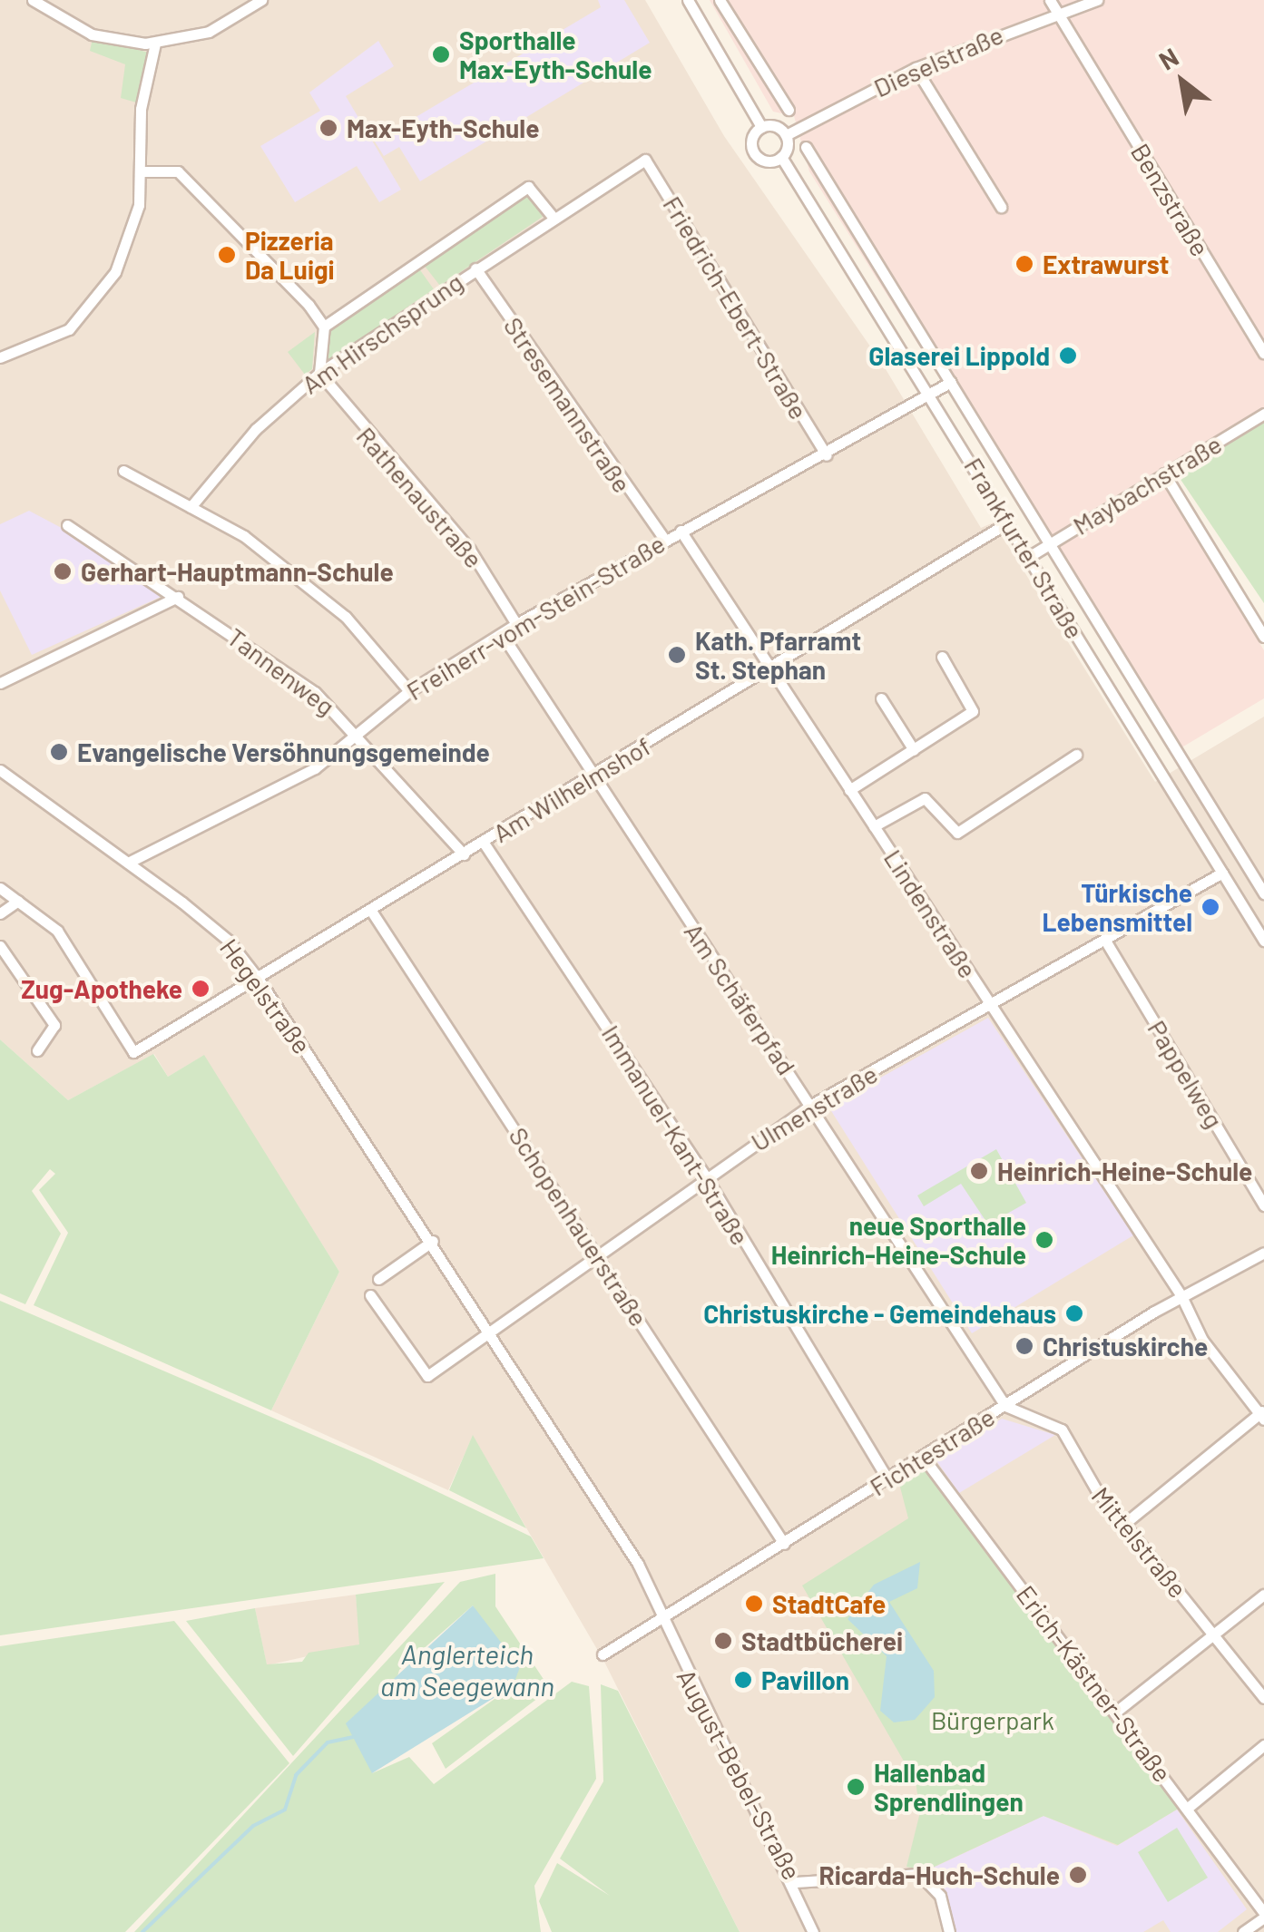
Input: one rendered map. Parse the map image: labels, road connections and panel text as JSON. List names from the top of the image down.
{
  "streets": {
    "street": [
      "Dieselstraße",
      "Benzstraße",
      "Friedrich-Ebert-Straße",
      "Am Hirschsprung",
      "Stresemannstraße",
      "Maybachstraße",
      "Rathenaustraße",
      "Frankfurter Straße",
      "Freiherr-vom-Stein-Straße",
      "Tannenweg",
      "Am Wilhelmshof",
      "Lindenstraße",
      "Hegelstraße",
      "Am Schäferpfad",
      "Pappelweg",
      "Ulmenstraße",
      "Immanuel-Kant-Straße",
      "Schopenhauerstraße",
      "Fichtestraße",
      "Mittelstraße",
      "Erich-Kästner-Straße",
      "August-Bebel-Straße"
    ]
  },
  "crossings": [
    ["Dieselstraße", "Benzstraße"],
    ["Friedrich-Ebert-Straße", "Am Hirschsprung"],
    ["Friedrich-Ebert-Straße", "Freiherr-vom-Stein-Straße"],
    ["Am Hirschsprung", "Stresemannstraße"],
    ["Am Hirschsprung", "Rathenaustraße"],
    ["Stresemannstraße", "Freiherr-vom-Stein-Straße"],
    ["Maybachstraße", "Frankfurter Straße"],
    ["Rathenaustraße", "Freiherr-vom-Stein-Straße"],
    ["Frankfurter Straße", "Freiherr-vom-Stein-Straße"],
    ["Frankfurter Straße", "Am Wilhelmshof"],
    ["Frankfurter Straße", "Ulmenstraße"],
    ["Freiherr-vom-Stein-Straße", "Tannenweg"],
    ["Freiherr-vom-Stein-Straße", "Lindenstraße"],
    ["Freiherr-vom-Stein-Straße", "Hegelstraße"],
    ["Freiherr-vom-Stein-Straße", "Am Schäferpfad"],
    ["Tannenweg", "Am Wilhelmshof"],
    ["Am Wilhelmshof", "Lindenstraße"],
    ["Am Wilhelmshof", "Hegelstraße"],
    ["Am Wilhelmshof", "Am Schäferpfad"],
    ["Am Wilhelmshof", "Immanuel-Kant-Straße"],
    ["Am Wilhelmshof", "Schopenhauerstraße"],
    ["Lindenstraße", "Ulmenstraße"],
    ["Lindenstraße", "Fichtestraße"],
    ["Hegelstraße", "Ulmenstraße"],
    ["Hegelstraße", "Fichtestraße"],
    ["Hegelstraße", "August-Bebel-Straße"],
    ["Am Schäferpfad", "Ulmenstraße"],
    ["Am Schäferpfad", "Fichtestraße"],
    ["Am Schäferpfad", "Mittelstraße"],
    ["Pappelweg", "Ulmenstraße"],
    ["Ulmenstraße", "Immanuel-Kant-Straße"],
    ["Ulmenstraße", "Schopenhauerstraße"],
    ["Immanuel-Kant-Straße", "Fichtestraße"],
    ["Schopenhauerstraße", "Fichtestraße"],
    ["Fichtestraße", "Mittelstraße"],
    ["Fichtestraße", "Erich-Kästner-Straße"],
    ["Fichtestraße", "August-Bebel-Straße"]
  ],
  "water": ["Anglerteich am Seegewann"],
  "parks": ["Bürgerpark"],
  "places": [
    "Sporthalle Max-Eyth-Schule",
    "Max-Eyth-Schule",
    "Pizzeria Da Luigi",
    "Extrawurst",
    "Glaserei Lippold",
    "Gerhart-Hauptmann-Schule",
    "Kath. Pfarramt St. Stephan",
    "Evangelische Versöhnungsgemeinde",
    "Türkische Lebensmittel",
    "Zug-Apotheke",
    "Heinrich-Heine-Schule",
    "neue Sporthalle Heinrich-Heine-Schule",
    "Christuskirche - Gemeindehaus",
    "Christuskirche",
    "StadtCafe",
    "Stadtbücherei",
    "Pavillon",
    "Hallenbad Sprendlingen",
    "Ricarda-Huch-Schule"
  ],
  "north": "top left"
}
